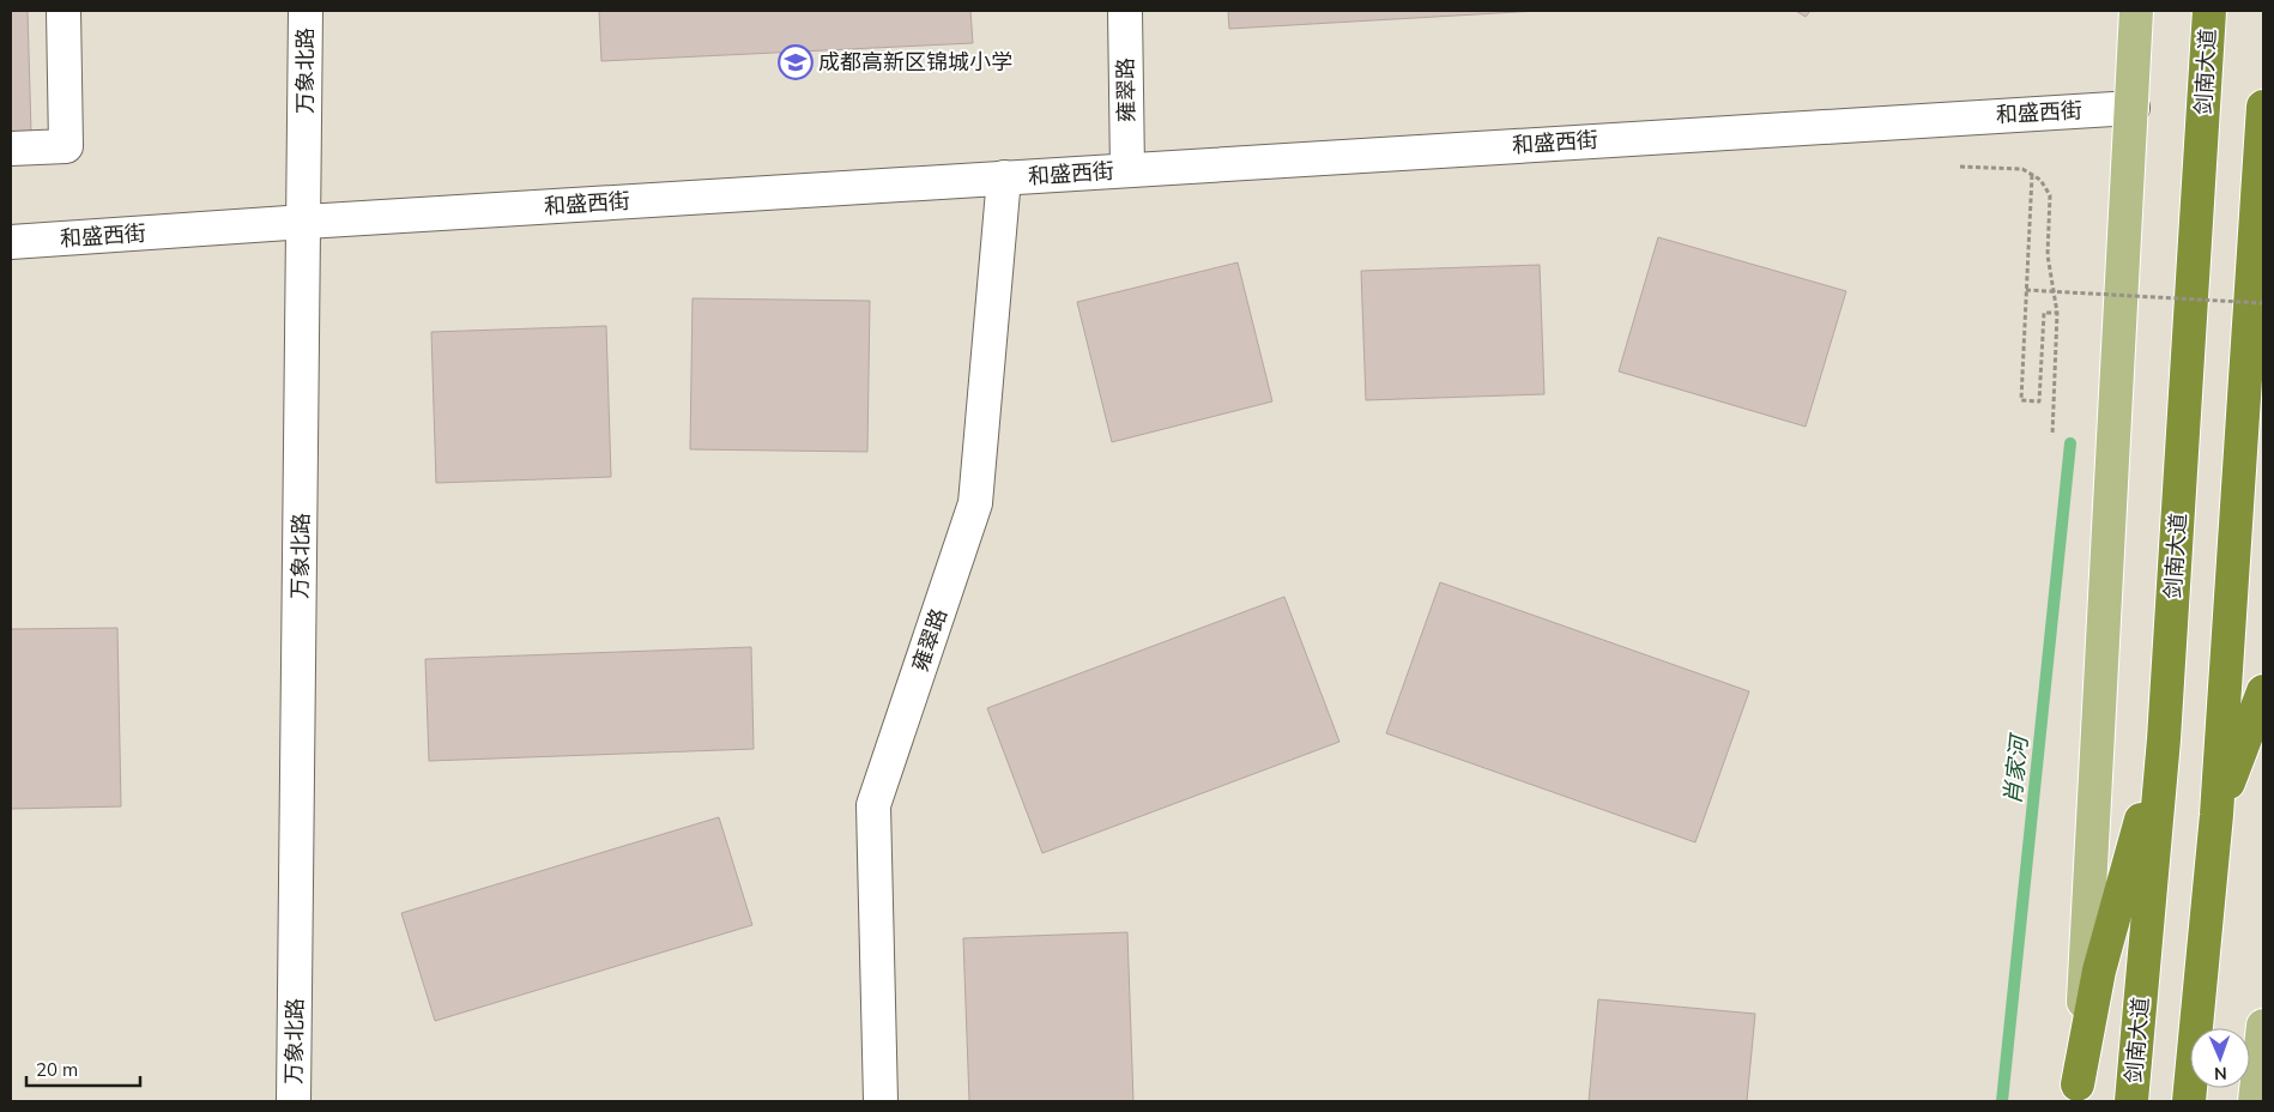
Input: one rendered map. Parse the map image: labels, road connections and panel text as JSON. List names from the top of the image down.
{
  "streets": {
    "highway": ["剑南大道"],
    "street": ["万象北路", "雍翠路", "和盛西街"]
  },
  "crossings": [
    ["万象北路", "和盛西街"],
    ["雍翠路", "和盛西街"]
  ],
  "water": ["肖家河"],
  "places": {
    "school or university": ["成都高新区锦城小学"]
  },
  "scale_bar": "20 m",
  "north": "bottom"
}
